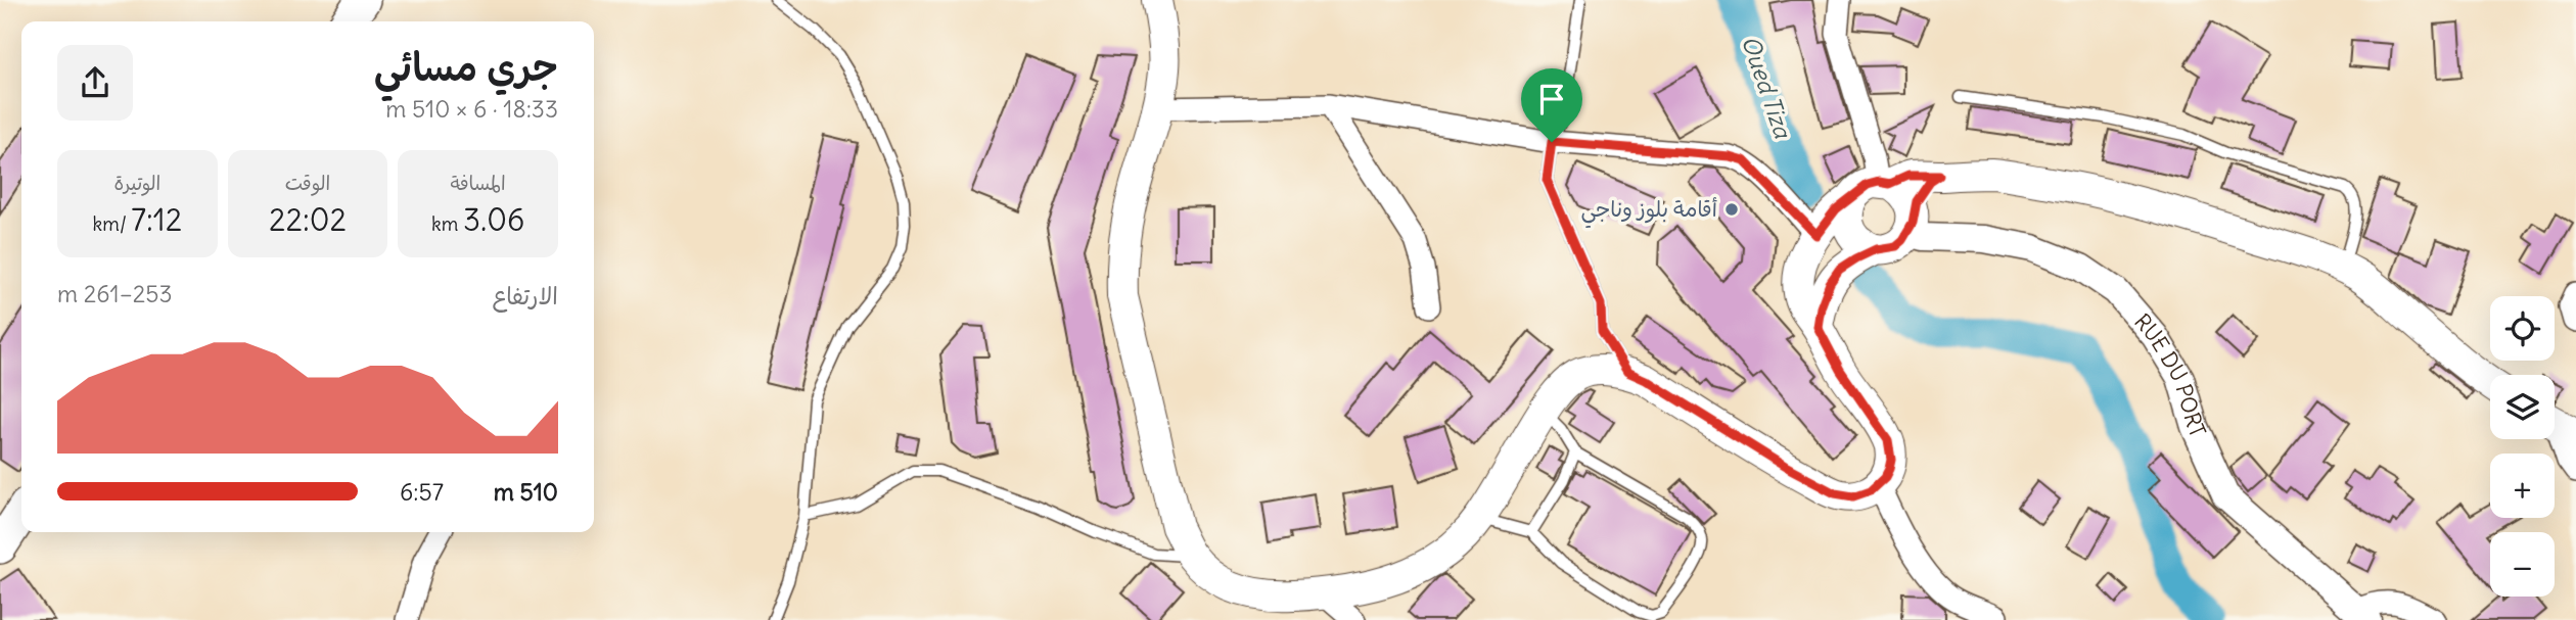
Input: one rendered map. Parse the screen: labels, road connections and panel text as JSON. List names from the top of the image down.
{
  "streets": {
    "street": ["RUE DU PORT"]
  },
  "water": ["Oued Tiza"],
  "places": ["أقامة بلوز وناجي"],
  "page": {
    "heading": ["جري مسائي", "18:33 · 6 × 510 m"],
    "stats": [
      ["المسافة", "3.06 km"],
      ["الوقت", "22:02"],
      ["الوتيرة", "7:12 /km"]
    ],
    "chart": ["الارتفاع", "253–261 m"],
    "map_buttons": ["+", "−"],
    "list": [
      {
        "name": "510 m",
        "note": "6:57"
      }
    ]
  }
}
